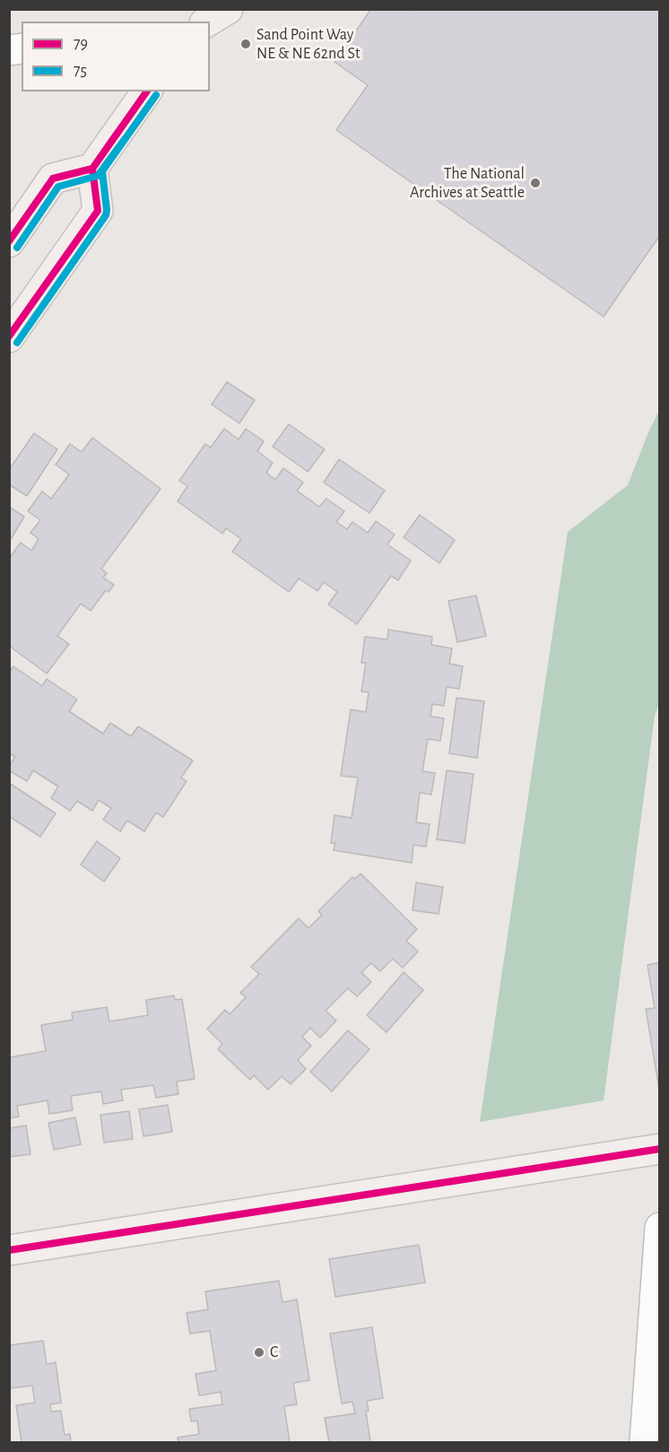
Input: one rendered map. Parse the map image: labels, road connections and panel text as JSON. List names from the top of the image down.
{
  "places": ["Sand Point Way NE & NE 62nd St", "The National Archives at Seattle", "C"],
  "lines": ["transit line 79", "transit line 75"],
  "legend": ["79", "75"]
}
